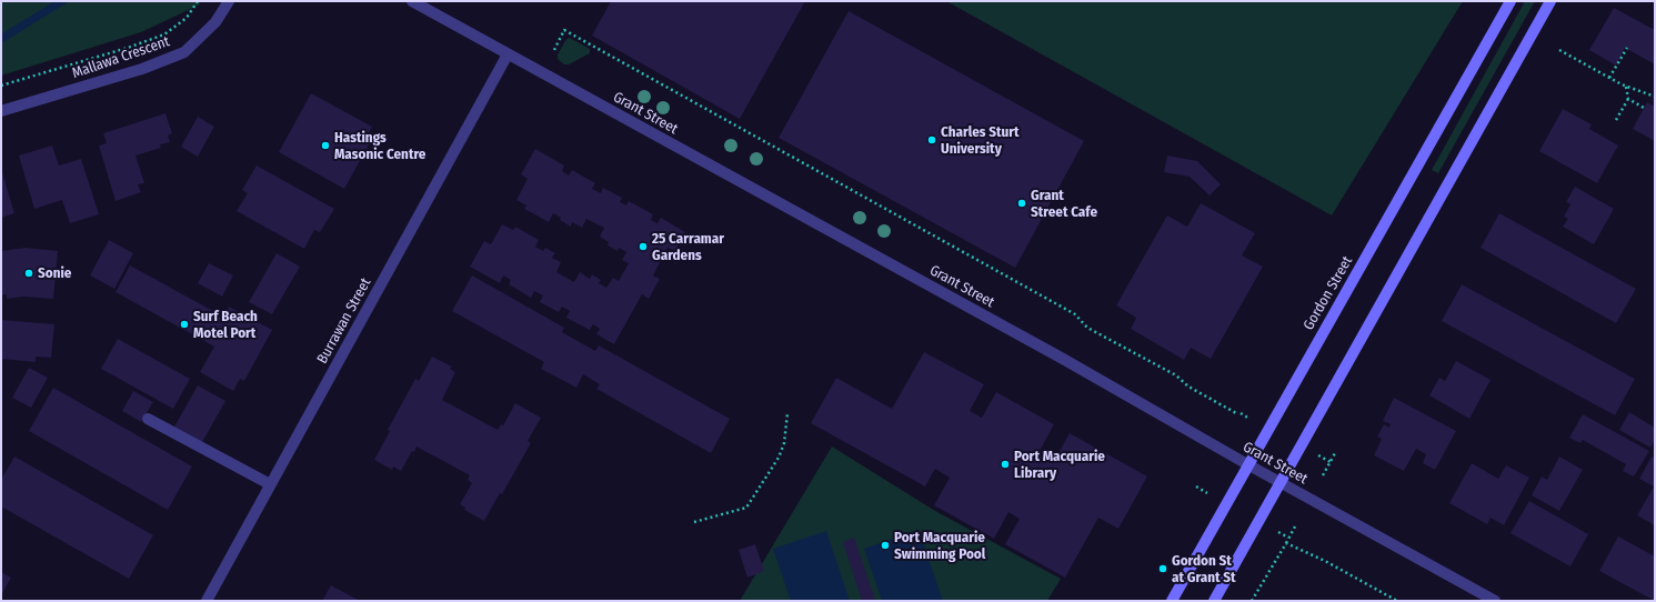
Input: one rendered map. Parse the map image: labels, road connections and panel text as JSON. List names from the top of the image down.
{
  "streets": {
    "main road": ["Gordon Street"],
    "street": ["Mallawa Crescent", "Grant Street", "Burrawan Street"]
  },
  "crossings": [
    ["Grant Street", "Gordon Street"],
    ["Grant Street", "Burrawan Street"]
  ],
  "places": [
    "Charles Sturt University",
    "Hastings Masonic Centre",
    "Grant Street Cafe",
    "25 Carramar Gardens",
    "Sonie",
    "Surf Beach Motel Port",
    "Port Macquarie Library",
    "Port Macquarie Swimming Pool",
    "Gordon St at Grant St"
  ]
}
